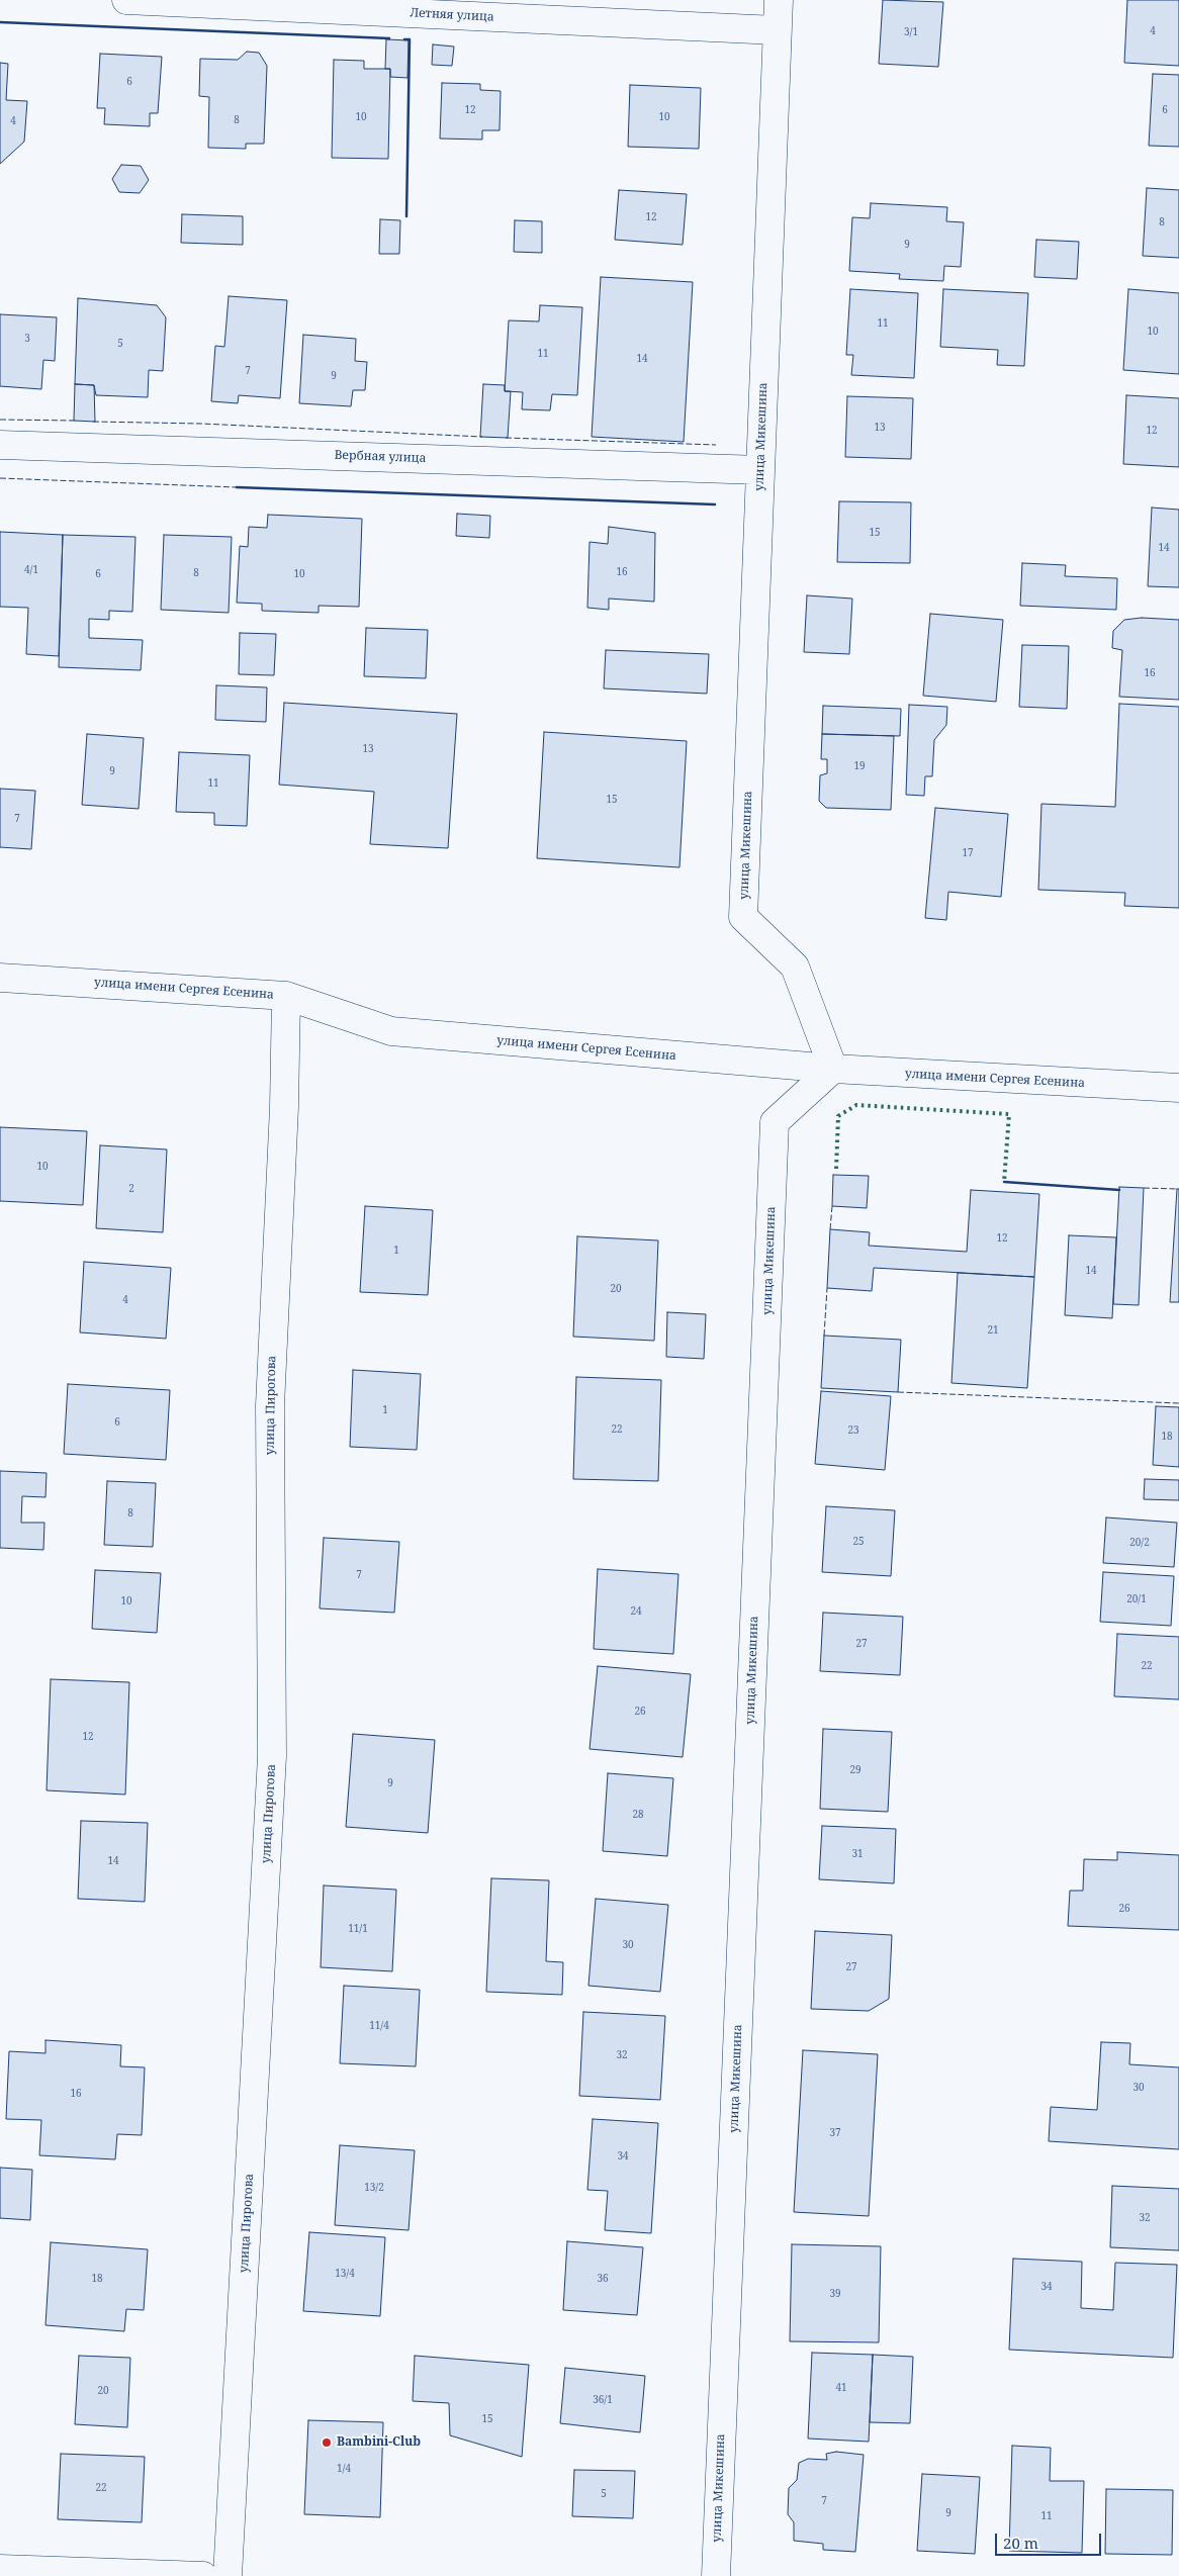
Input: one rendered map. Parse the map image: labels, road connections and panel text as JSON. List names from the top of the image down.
{
  "streets": {
    "street": [
      "Летняя улица",
      "улица Микешина",
      "Вербная улица",
      "улица имени Сергея Есенина",
      "улица Пирогова"
    ]
  },
  "crossings": [
    ["Летняя улица", "улица Микешина"],
    ["улица Микешина", "Вербная улица"],
    ["улица Микешина", "улица имени Сергея Есенина"],
    ["улица имени Сергея Есенина", "улица Пирогова"]
  ],
  "places": ["Bambini-Club"],
  "house_numbers": [
    "4",
    "3/1",
    "6",
    "12",
    "6",
    "10",
    "10",
    "8",
    "4",
    "12",
    "8",
    "9",
    "11",
    "10",
    "3",
    "5",
    "11",
    "14",
    "7",
    "9",
    "13",
    "12",
    "15",
    "14",
    "4/1",
    "16",
    "8",
    "6",
    "10",
    "16",
    "13",
    "19",
    "9",
    "11",
    "15",
    "7",
    "17",
    "10",
    "2",
    "12",
    "1",
    "14",
    "20",
    "4",
    "21",
    "1",
    "6",
    "22",
    "23",
    "18",
    "8",
    "25",
    "20/2",
    "7",
    "20/1",
    "10",
    "24",
    "27",
    "22",
    "26",
    "12",
    "29",
    "9",
    "28",
    "31",
    "14",
    "26",
    "11/1",
    "30",
    "27",
    "11/4",
    "32",
    "30",
    "16",
    "37",
    "34",
    "13/2",
    "32",
    "13/4",
    "18",
    "36",
    "34",
    "39",
    "41",
    "20",
    "36/1",
    "15",
    "1/4",
    "22",
    "5",
    "7",
    "9",
    "11"
  ],
  "scale_bar": "20 m"
}
